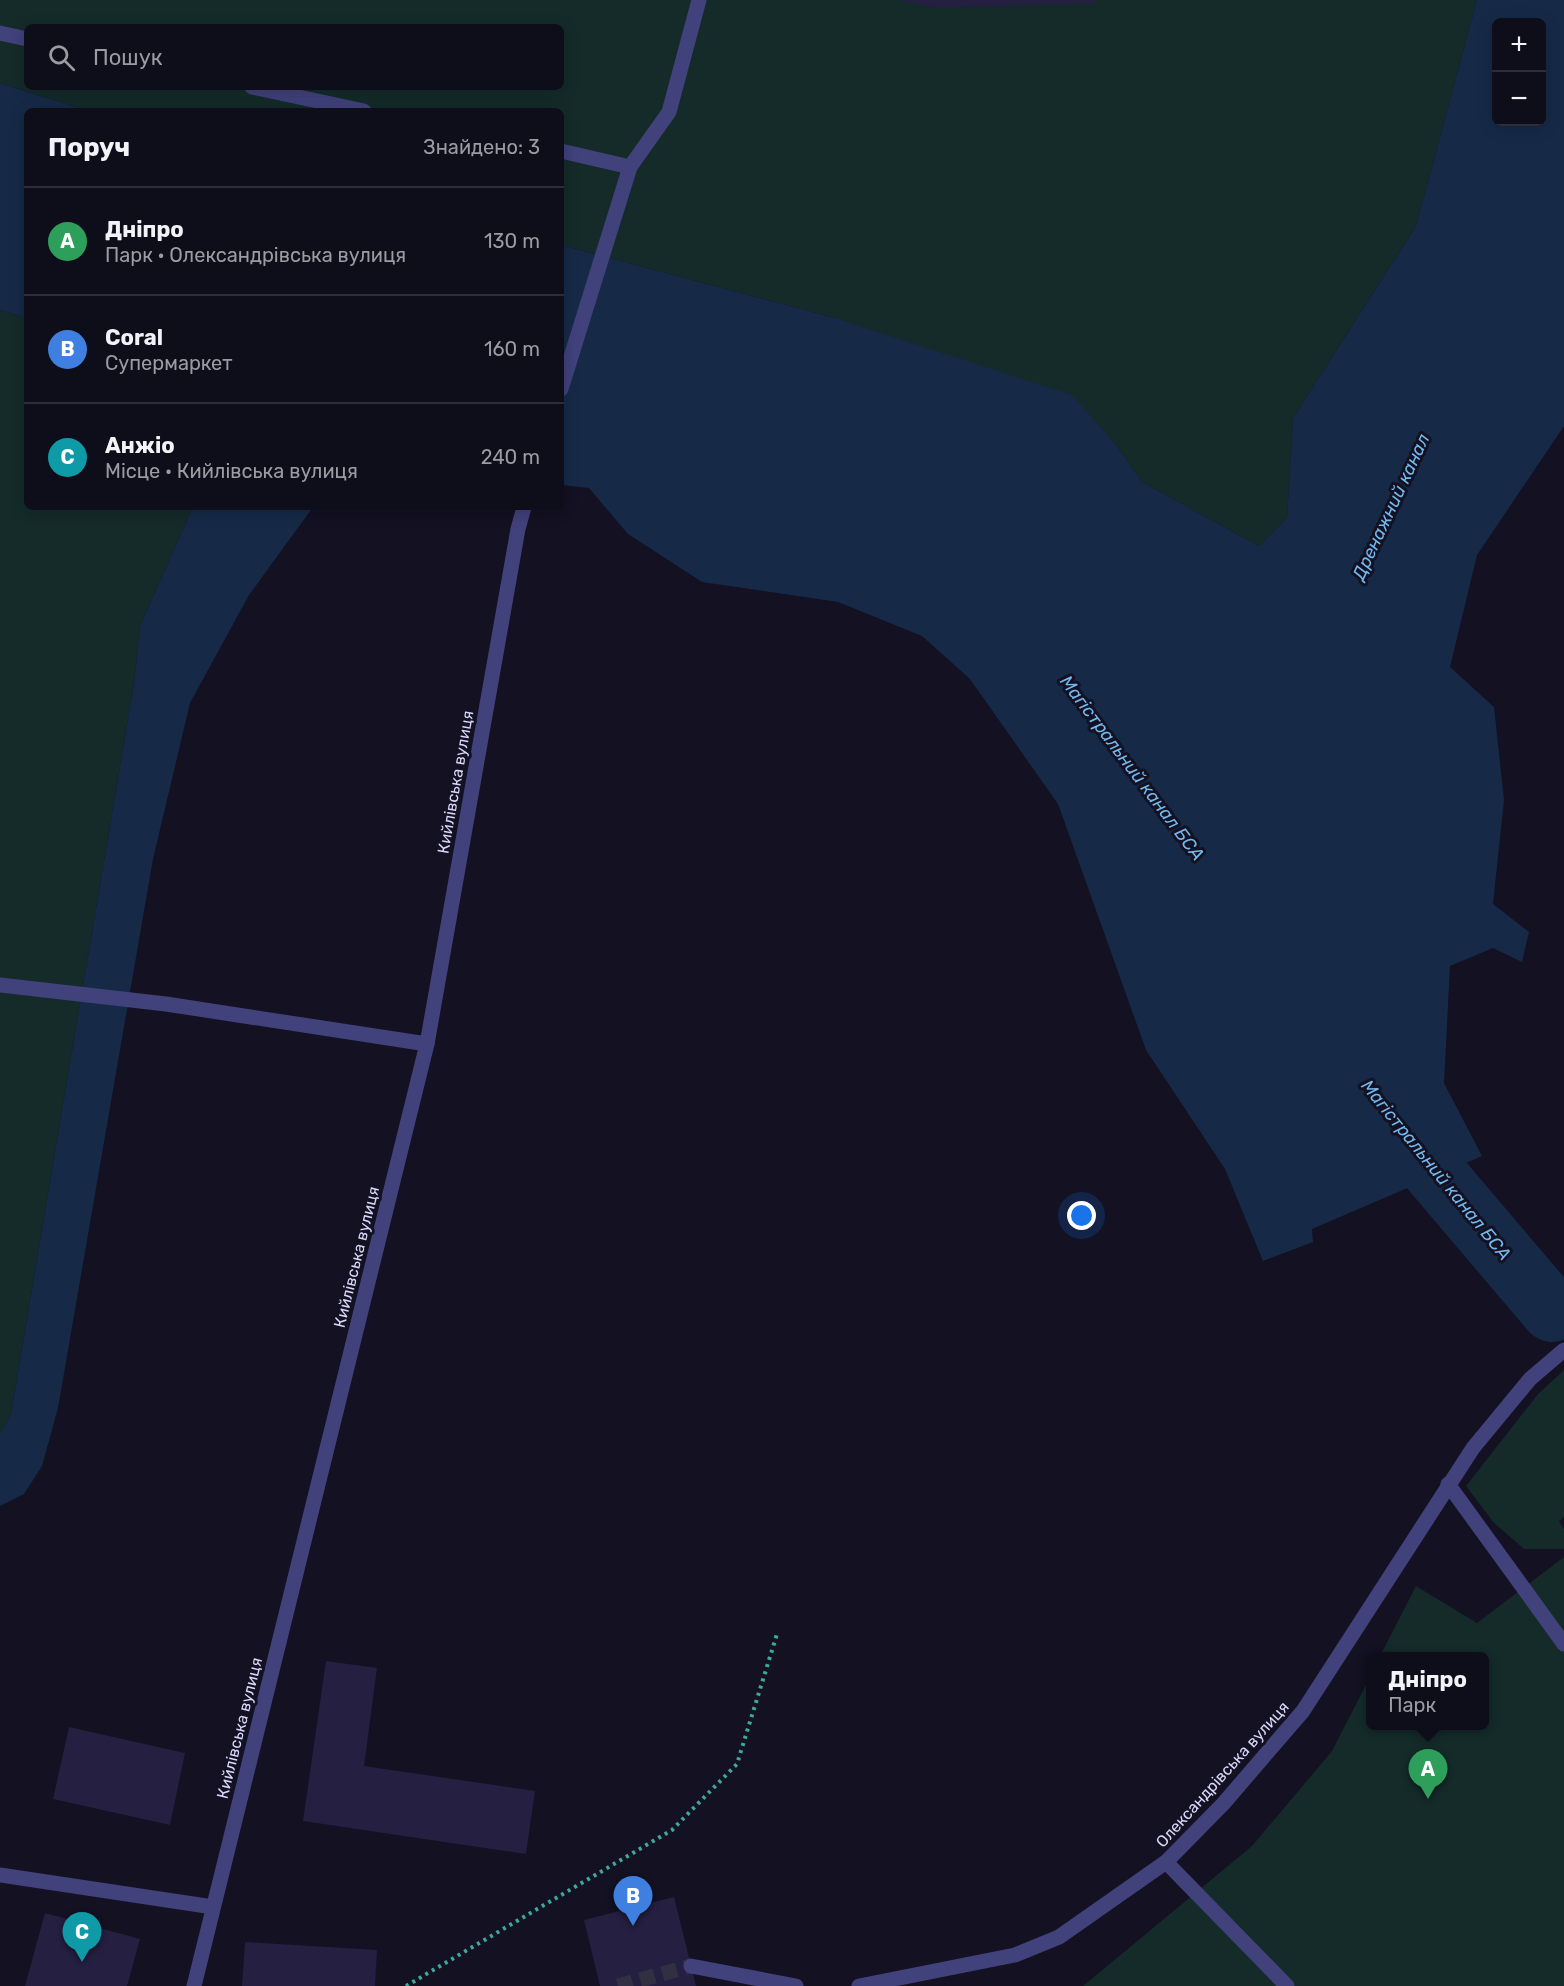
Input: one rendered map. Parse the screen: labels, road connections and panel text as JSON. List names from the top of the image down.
{
  "streets": {
    "street": ["Кийлівська вулиця", "Олександрівська вулиця"]
  },
  "water": ["Дренажний канал", "Магістральний канал БСА"],
  "page": {
    "map_buttons": ["+", "−"],
    "search": "Пошук",
    "heading": ["Поруч", "Знайдено: 3"],
    "list": [
      {
        "mark": "A",
        "name": "Дніпро",
        "note": "Парк · Олександрівська вулиця",
        "value": "130 m"
      },
      {
        "mark": "B",
        "name": "Coral",
        "note": "Супермаркет",
        "value": "160 m"
      },
      {
        "mark": "C",
        "name": "Анжіо",
        "note": "Місце · Кийлівська вулиця",
        "value": "240 m"
      }
    ],
    "popup": ["Дніпро", "Парк"],
    "pins": ["A", "B", "C"]
  }
}
